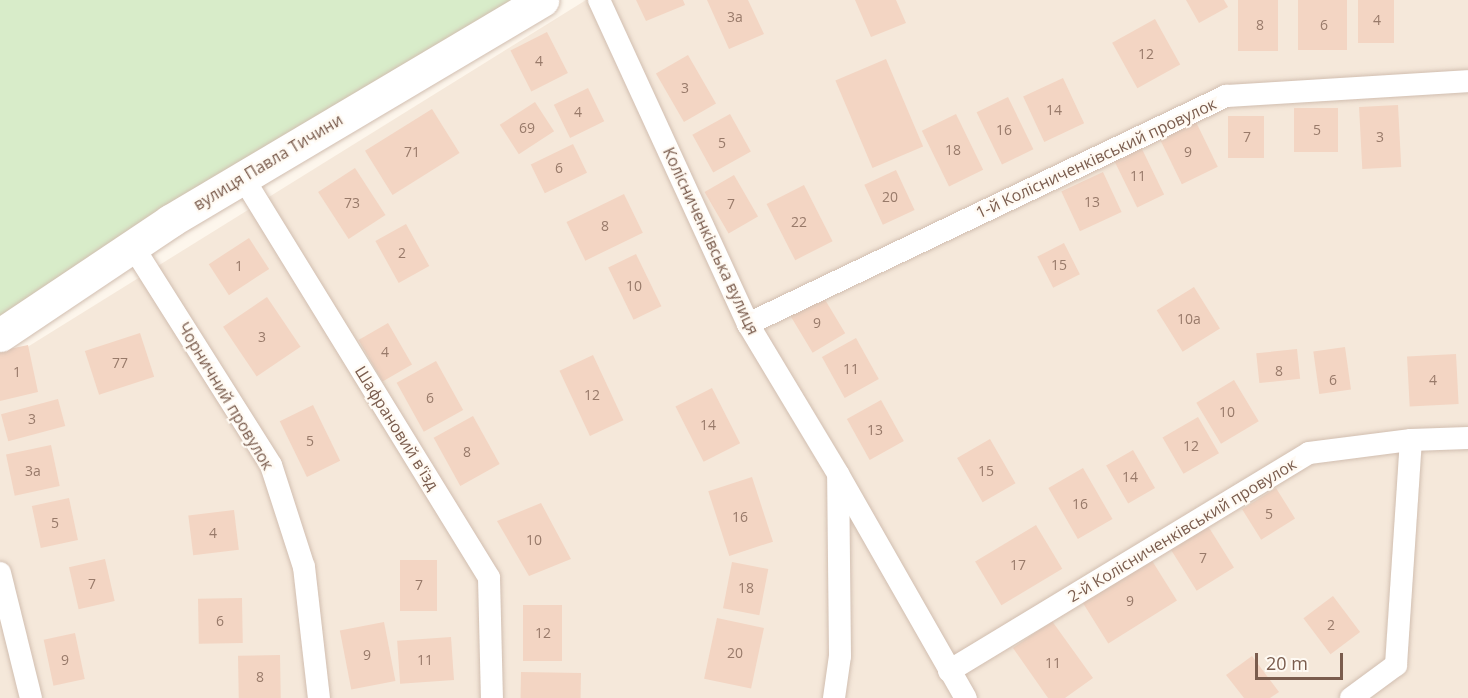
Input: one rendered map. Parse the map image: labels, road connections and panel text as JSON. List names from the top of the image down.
{
  "streets": {
    "main road": ["вулиця Павла Тичини"],
    "street": [
      "1-й Колісниченківський провулок",
      "Колісниченківська вулиця",
      "Чорничний провулок",
      "Шафрановий в'їзд",
      "2-й Колісниченківський провулок"
    ]
  },
  "crossings": [
    ["1-й Колісниченківський провулок", "Колісниченківська вулиця"],
    ["вулиця Павла Тичини", "Чорничний провулок"],
    ["вулиця Павла Тичини", "Шафрановий в'їзд"],
    ["Колісниченківська вулиця", "2-й Колісниченківський провулок"]
  ],
  "house_numbers": [
    "3а",
    "4",
    "8",
    "6",
    "12",
    "4",
    "3",
    "14",
    "4",
    "69",
    "16",
    "5",
    "7",
    "3",
    "5",
    "18",
    "71",
    "9",
    "6",
    "11",
    "20",
    "13",
    "73",
    "7",
    "22",
    "8",
    "2",
    "15",
    "1",
    "10",
    "10а",
    "9",
    "3",
    "4",
    "77",
    "11",
    "8",
    "1",
    "6",
    "4",
    "12",
    "6",
    "10",
    "3",
    "14",
    "13",
    "5",
    "12",
    "8",
    "3а",
    "15",
    "14",
    "16",
    "5",
    "16",
    "5",
    "4",
    "10",
    "7",
    "17",
    "7",
    "7",
    "18",
    "9",
    "6",
    "2",
    "12",
    "20",
    "9",
    "9",
    "11",
    "11",
    "8"
  ],
  "scale_bar": "20 m"
}
